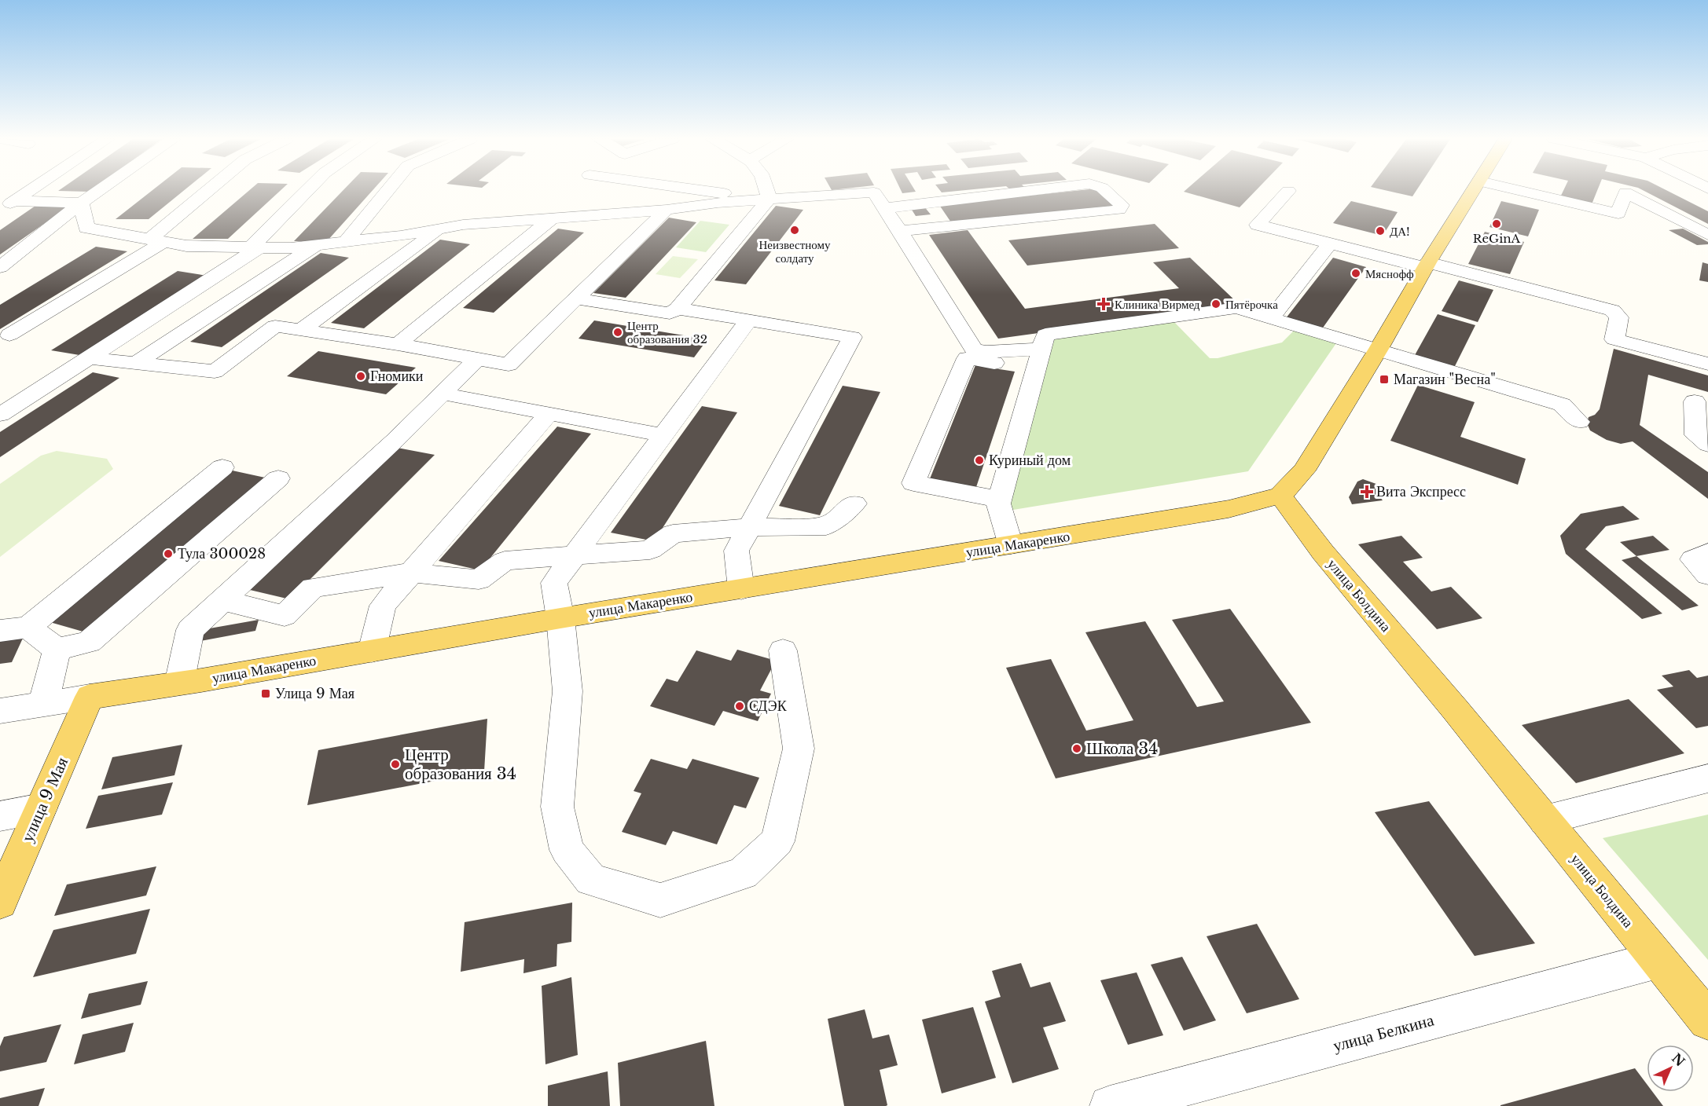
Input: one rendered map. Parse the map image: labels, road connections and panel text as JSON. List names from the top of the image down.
{
  "streets": {
    "main road": ["улица Макаренко", "улица Болдина", "улица 9 Мая"],
    "street": ["улица Белкина"]
  },
  "crossings": [
    ["улица Макаренко", "улица Болдина"],
    ["улица Макаренко", "улица 9 Мая"],
    ["улица Болдина", "улица Белкина"]
  ],
  "places": {
    "other": [
      "ReGinA",
      "Неизвестному солдату",
      "ДА!",
      "Мяснофф",
      "Пятёрочка",
      "Центр образования 32",
      "Гномики",
      "Куриный дом",
      "Тула 300028",
      "СДЭК",
      "Школа 34",
      "Центр образования 34"
    ],
    "health": ["Клиника Вирмед", "Вита Экспресс"],
    "transit": ["Магазин \"Весна\"", "Улица 9 Мая"]
  },
  "north": "top right"
}
